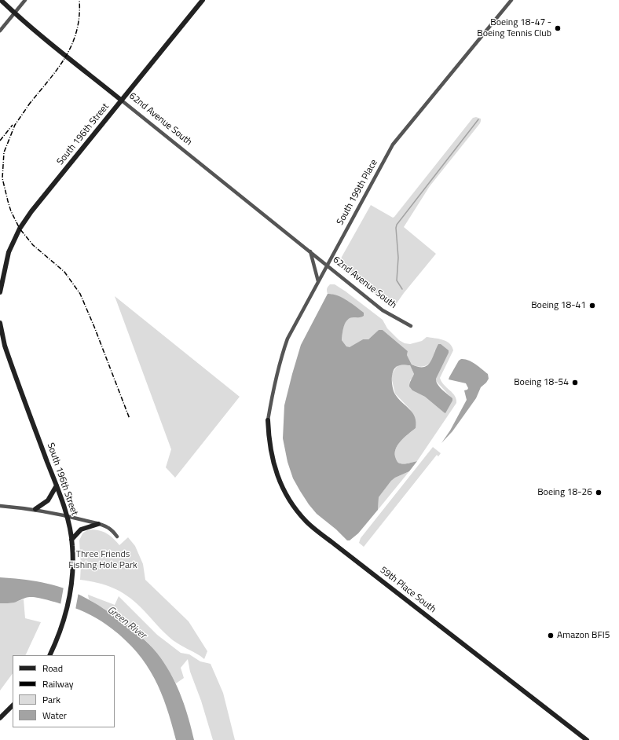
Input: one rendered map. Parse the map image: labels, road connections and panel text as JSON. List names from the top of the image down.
{
  "streets": {
    "main road": ["62nd Avenue South", "South 196th Street", "59th Place South"],
    "street": ["South 199th Place"]
  },
  "crossings": [
    ["62nd Avenue South", "South 196th Street"],
    ["62nd Avenue South", "South 199th Place"],
    ["South 199th Place", "59th Place South"]
  ],
  "water": ["Green River"],
  "parks": ["Three Friends Fishing Hole Park"],
  "places": [
    "Boeing 18-47 - Boeing Tennis Club",
    "Boeing 18-41",
    "Boeing 18-54",
    "Boeing 18-26",
    "Amazon BFI5"
  ],
  "legend": [
    "Road",
    "Railway",
    "Park",
    "Water"
  ]
}
